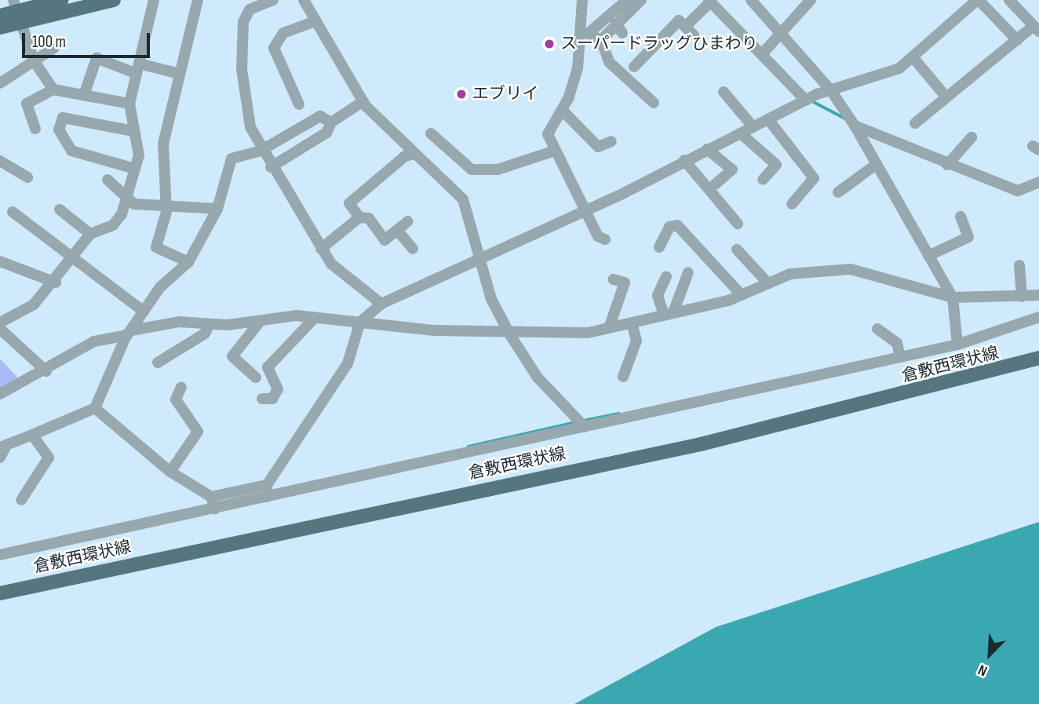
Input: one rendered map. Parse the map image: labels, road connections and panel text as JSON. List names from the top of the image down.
{
  "streets": {
    "main road": ["倉敷西環状線"]
  },
  "places": ["スーパードラッグひまわり", "エブリイ"],
  "scale_bar": "100 m",
  "north": "bottom left"
}
